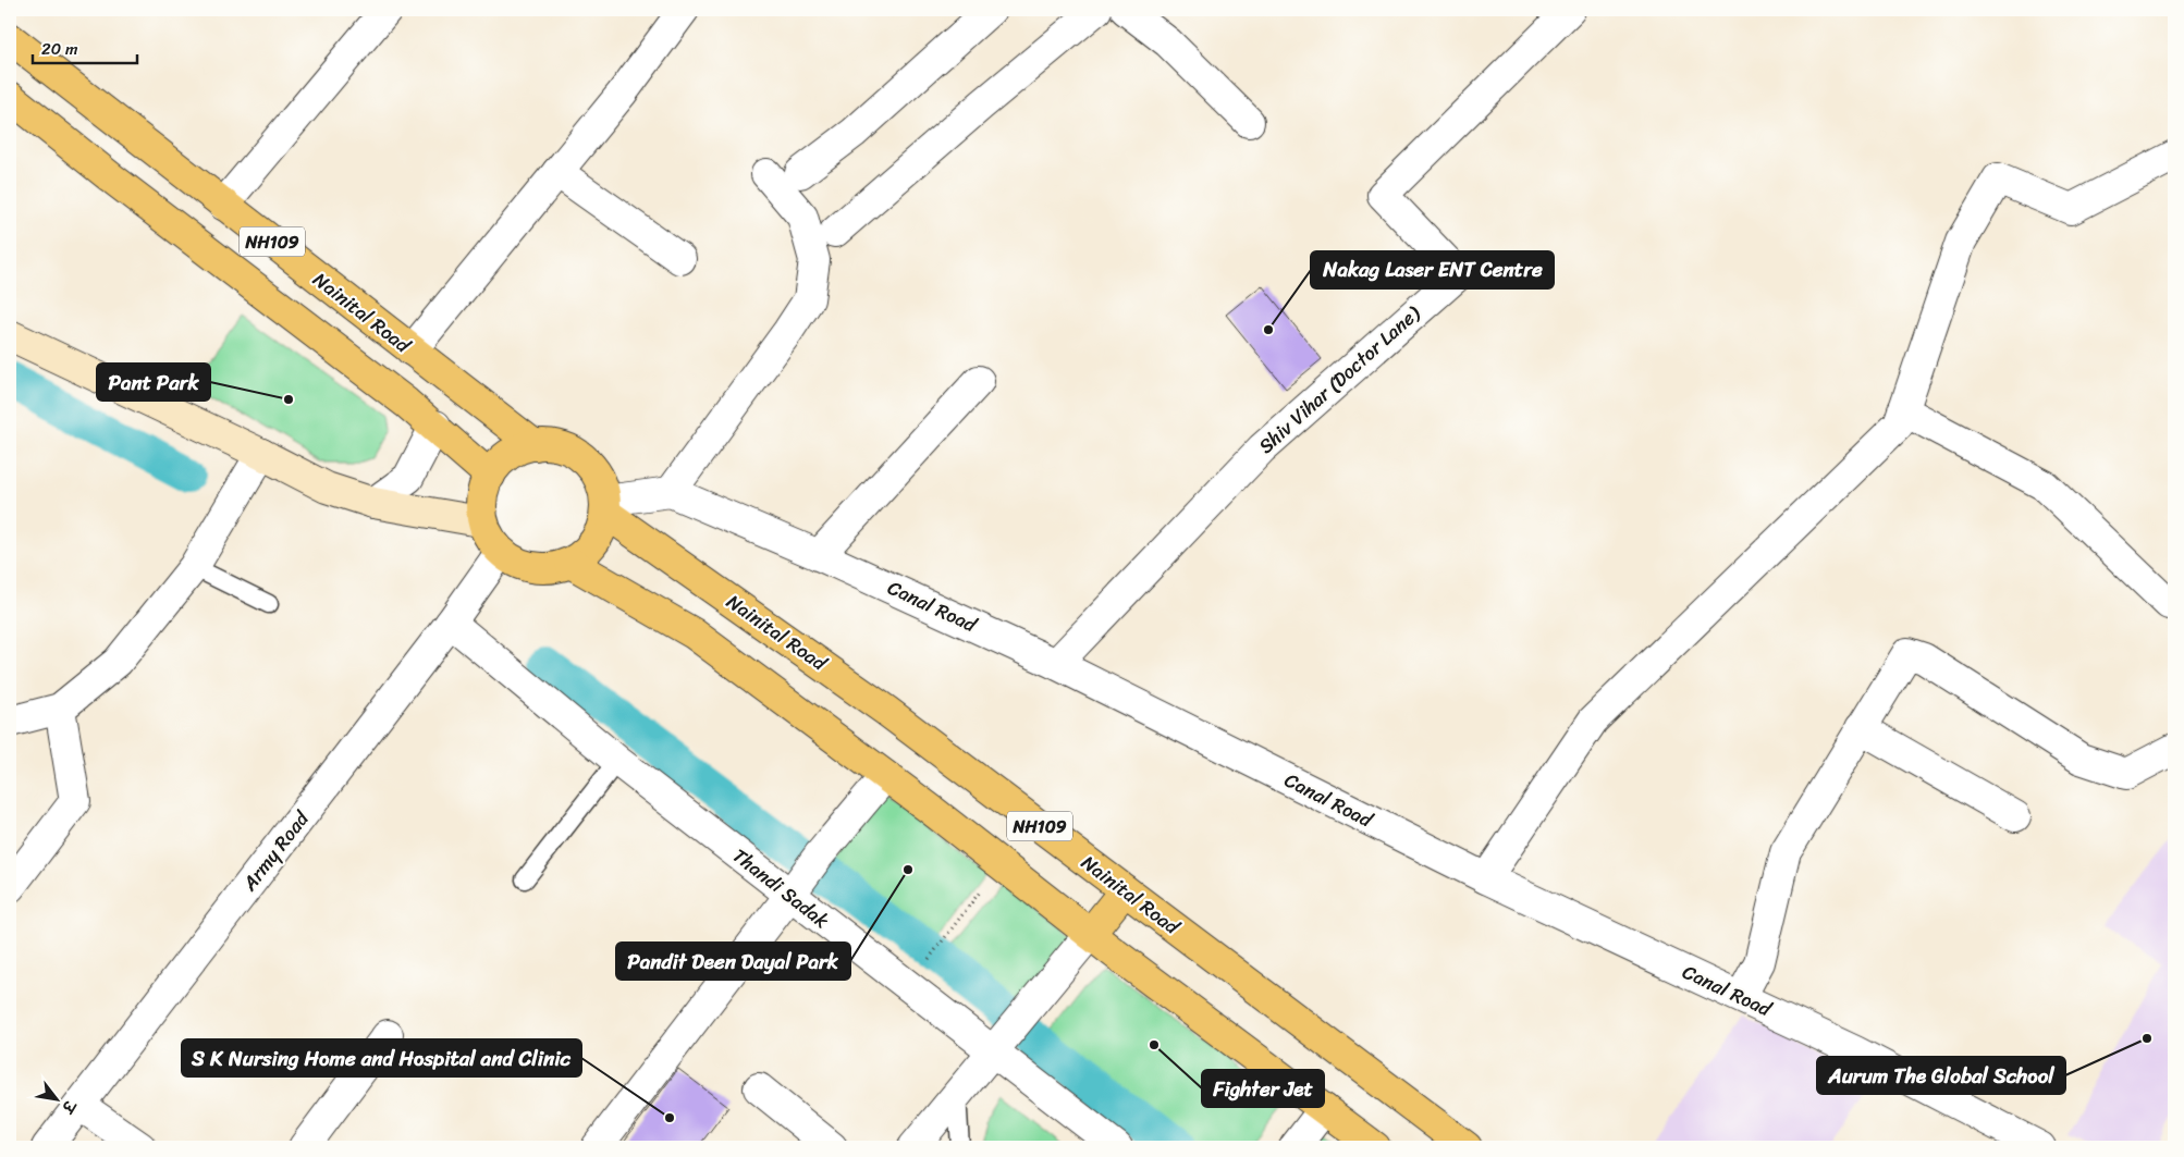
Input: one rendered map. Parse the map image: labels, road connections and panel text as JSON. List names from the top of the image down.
{
  "streets": {
    "highway": ["NH109", "Nainital Road"],
    "street": [
      "Shiv Vihar (Doctor Lane)",
      "Canal Road",
      "Army Road",
      "Thandi Sadak"
    ]
  },
  "crossings": [
    ["NH109", "Nainital Road"],
    ["NH109", "Army Road"],
    ["Nainital Road", "Army Road"],
    ["Shiv Vihar (Doctor Lane)", "Canal Road"],
    ["Army Road", "Thandi Sadak"]
  ],
  "places": [
    "Nakag Laser ENT Centre",
    "Pant Park",
    "Pandit Deen Dayal Park",
    "Aurum The Global School",
    "Fighter Jet",
    "S K Nursing Home and Hospital and Clinic"
  ],
  "scale_bar": "20 m",
  "north": "bottom right"
}
